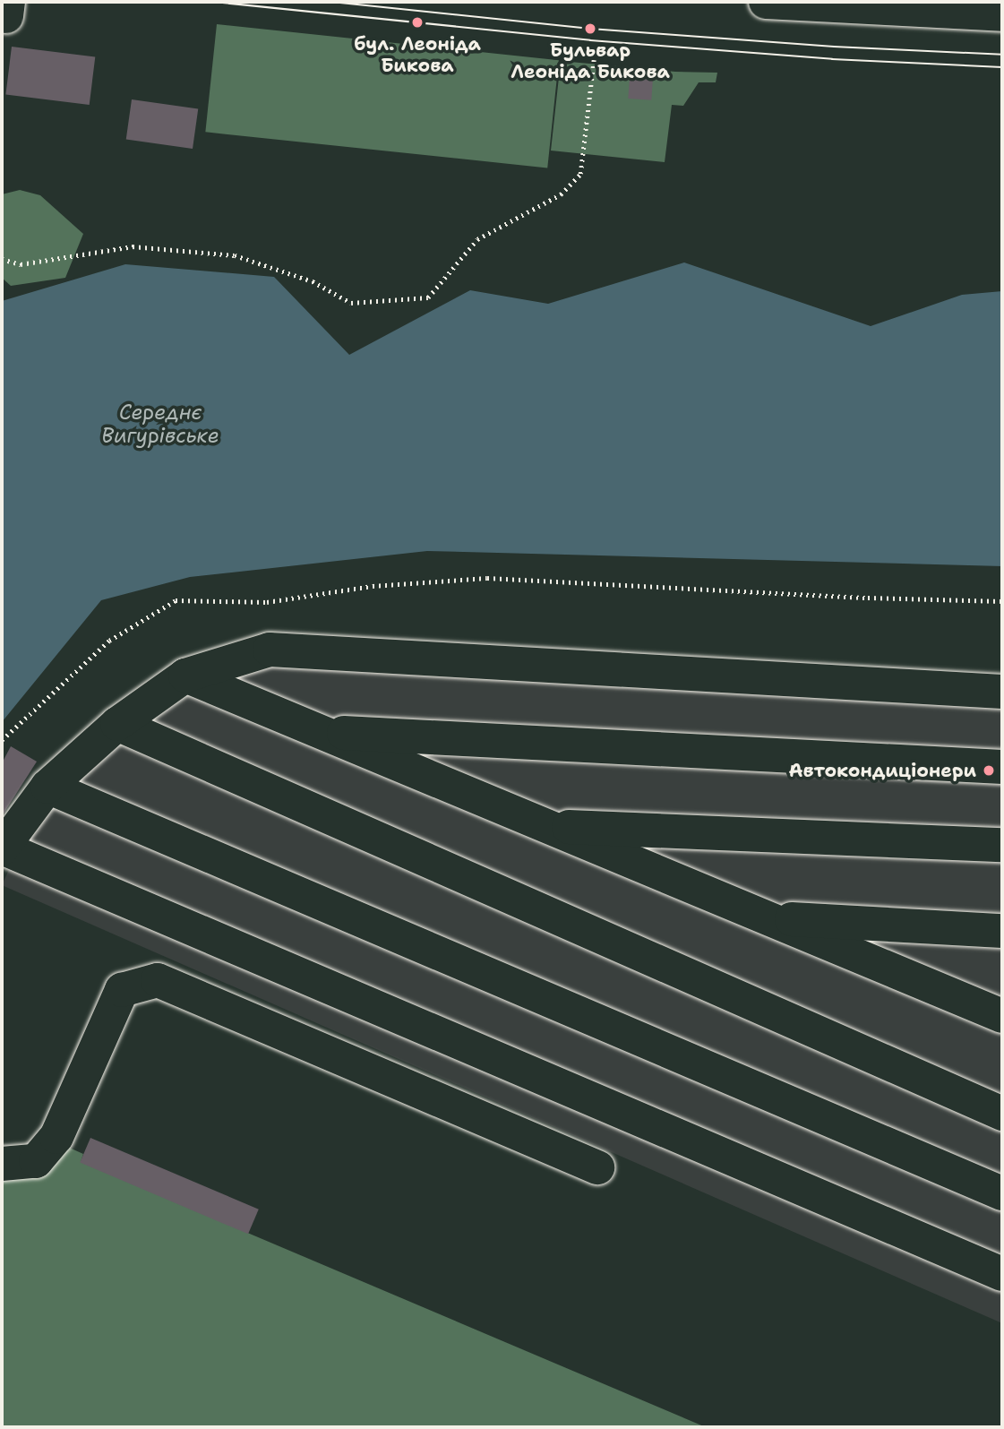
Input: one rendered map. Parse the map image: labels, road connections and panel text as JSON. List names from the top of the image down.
{
  "water": ["Середнє Вигурівське"],
  "places": ["бул. Леоніда Бикова", "Бульвар Леоніда Бикова", "Автокондиціонери"]
}
